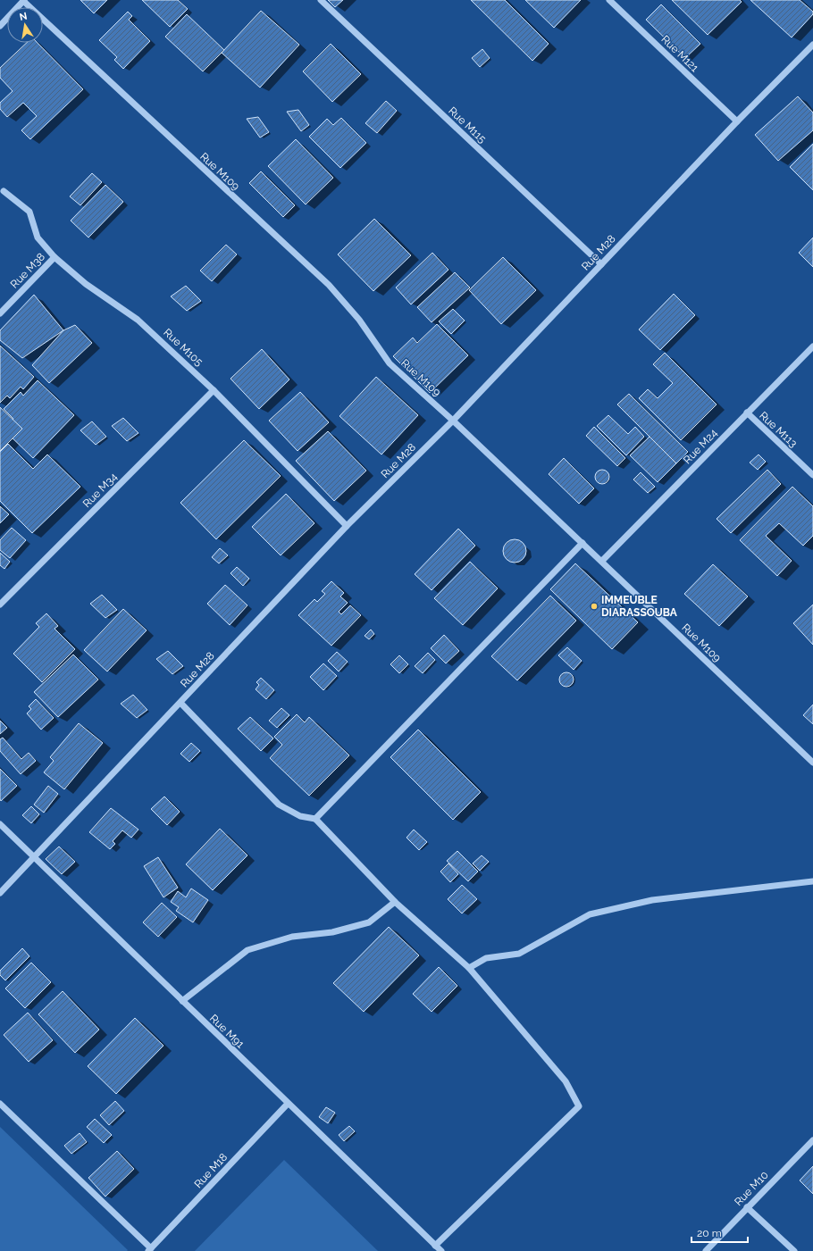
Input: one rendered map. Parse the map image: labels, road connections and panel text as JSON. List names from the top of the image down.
{
  "streets": {
    "street": [
      "Rue M121",
      "Rue M115",
      "Rue M109",
      "Rue M28",
      "Rue M38",
      "Rue M105",
      "Rue M113",
      "Rue M24",
      "Rue M34",
      "Rue M91",
      "Rue M18",
      "Rue M10"
    ]
  },
  "crossings": [
    ["Rue M121", "Rue M28"],
    ["Rue M115", "Rue M28"],
    ["Rue M109", "Rue M28"],
    ["Rue M109", "Rue M24"],
    ["Rue M28", "Rue M105"],
    ["Rue M28", "Rue M91"],
    ["Rue M38", "Rue M105"],
    ["Rue M105", "Rue M34"],
    ["Rue M113", "Rue M24"],
    ["Rue M91", "Rue M18"]
  ],
  "places": ["IMMEUBLE DIARASSOUBA"],
  "scale_bar": "20 m",
  "north": "top"
}
